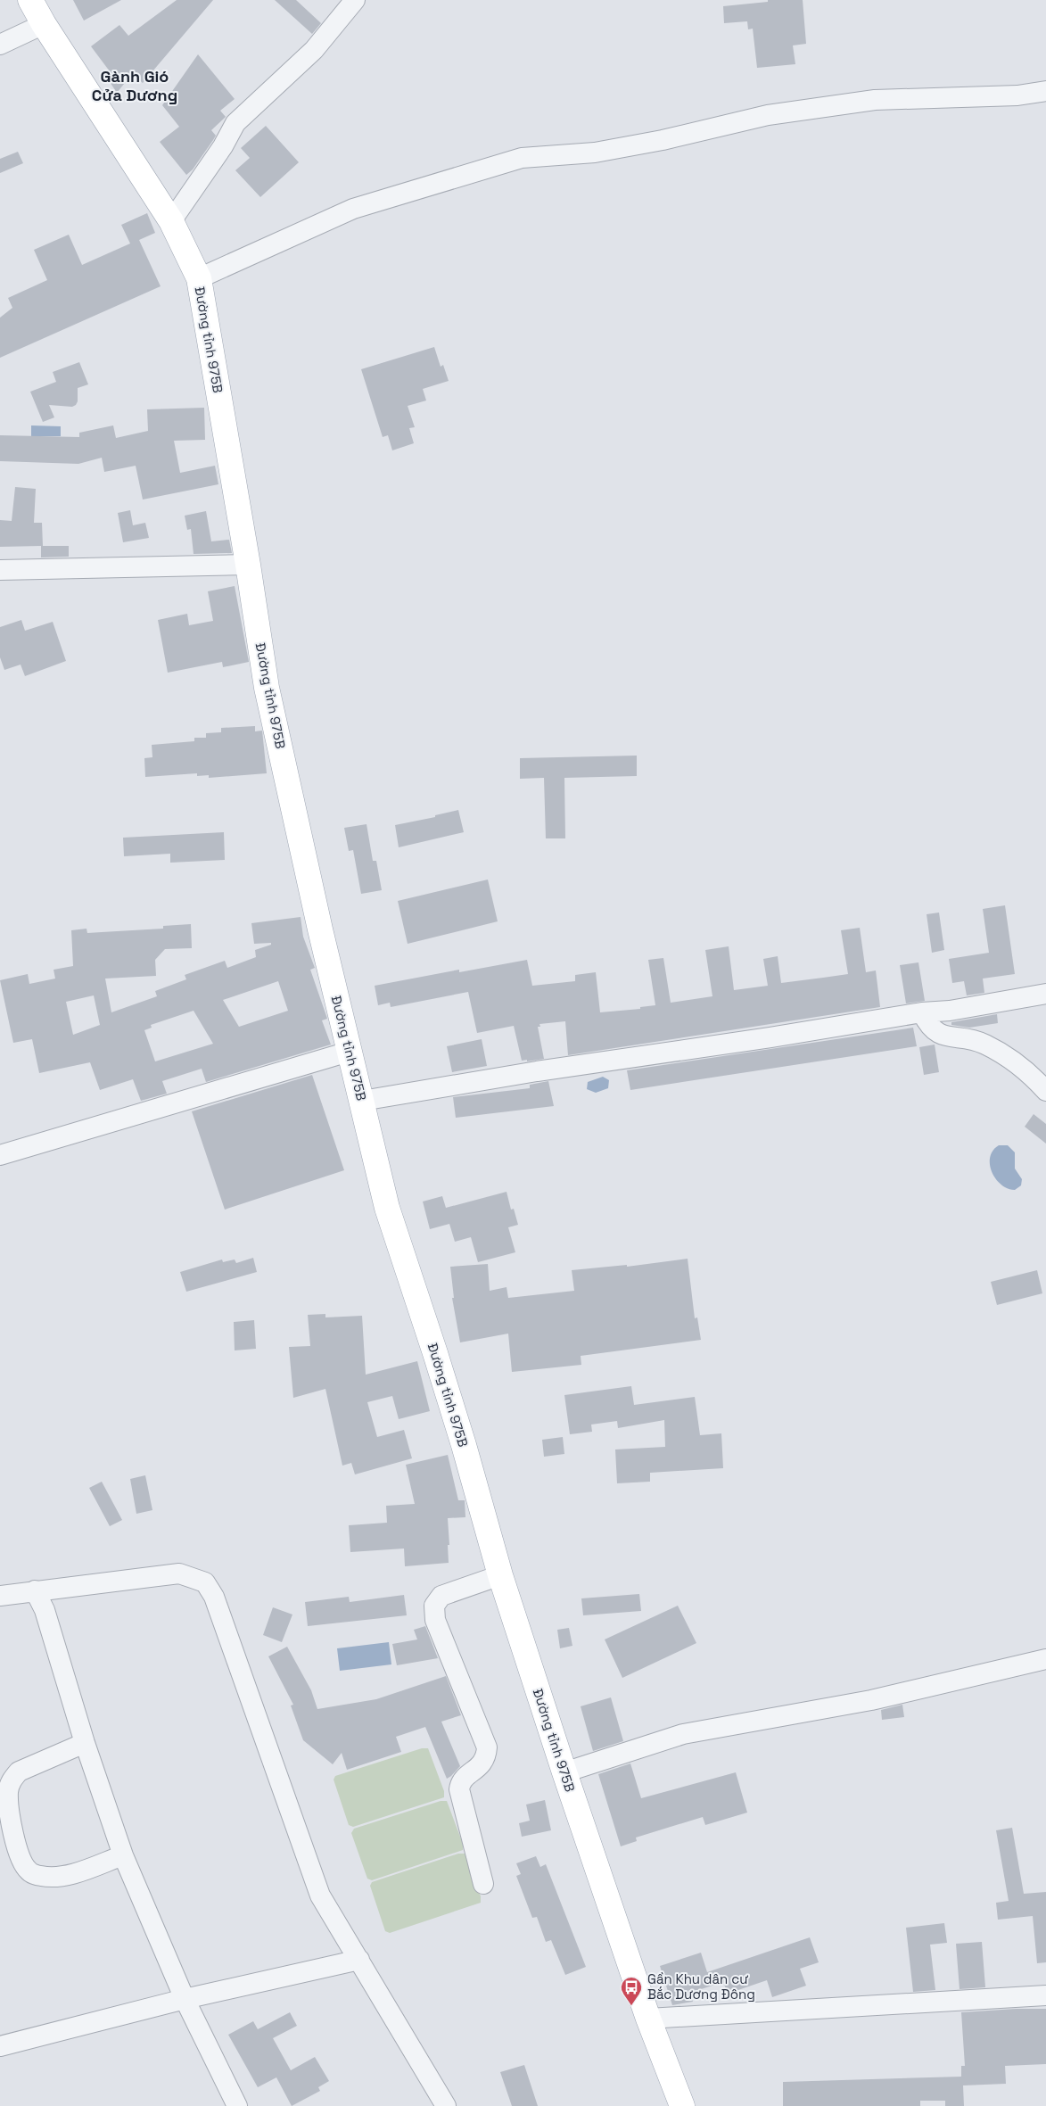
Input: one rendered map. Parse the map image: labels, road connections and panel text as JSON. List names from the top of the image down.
{
  "streets": {
    "main road": ["Đường tỉnh 975B"]
  },
  "districts": ["Gành Gió Cửa Dương"],
  "places": {
    "bus stop": ["Gần Khu dân cư Bắc Dương Đông"]
  }
}
